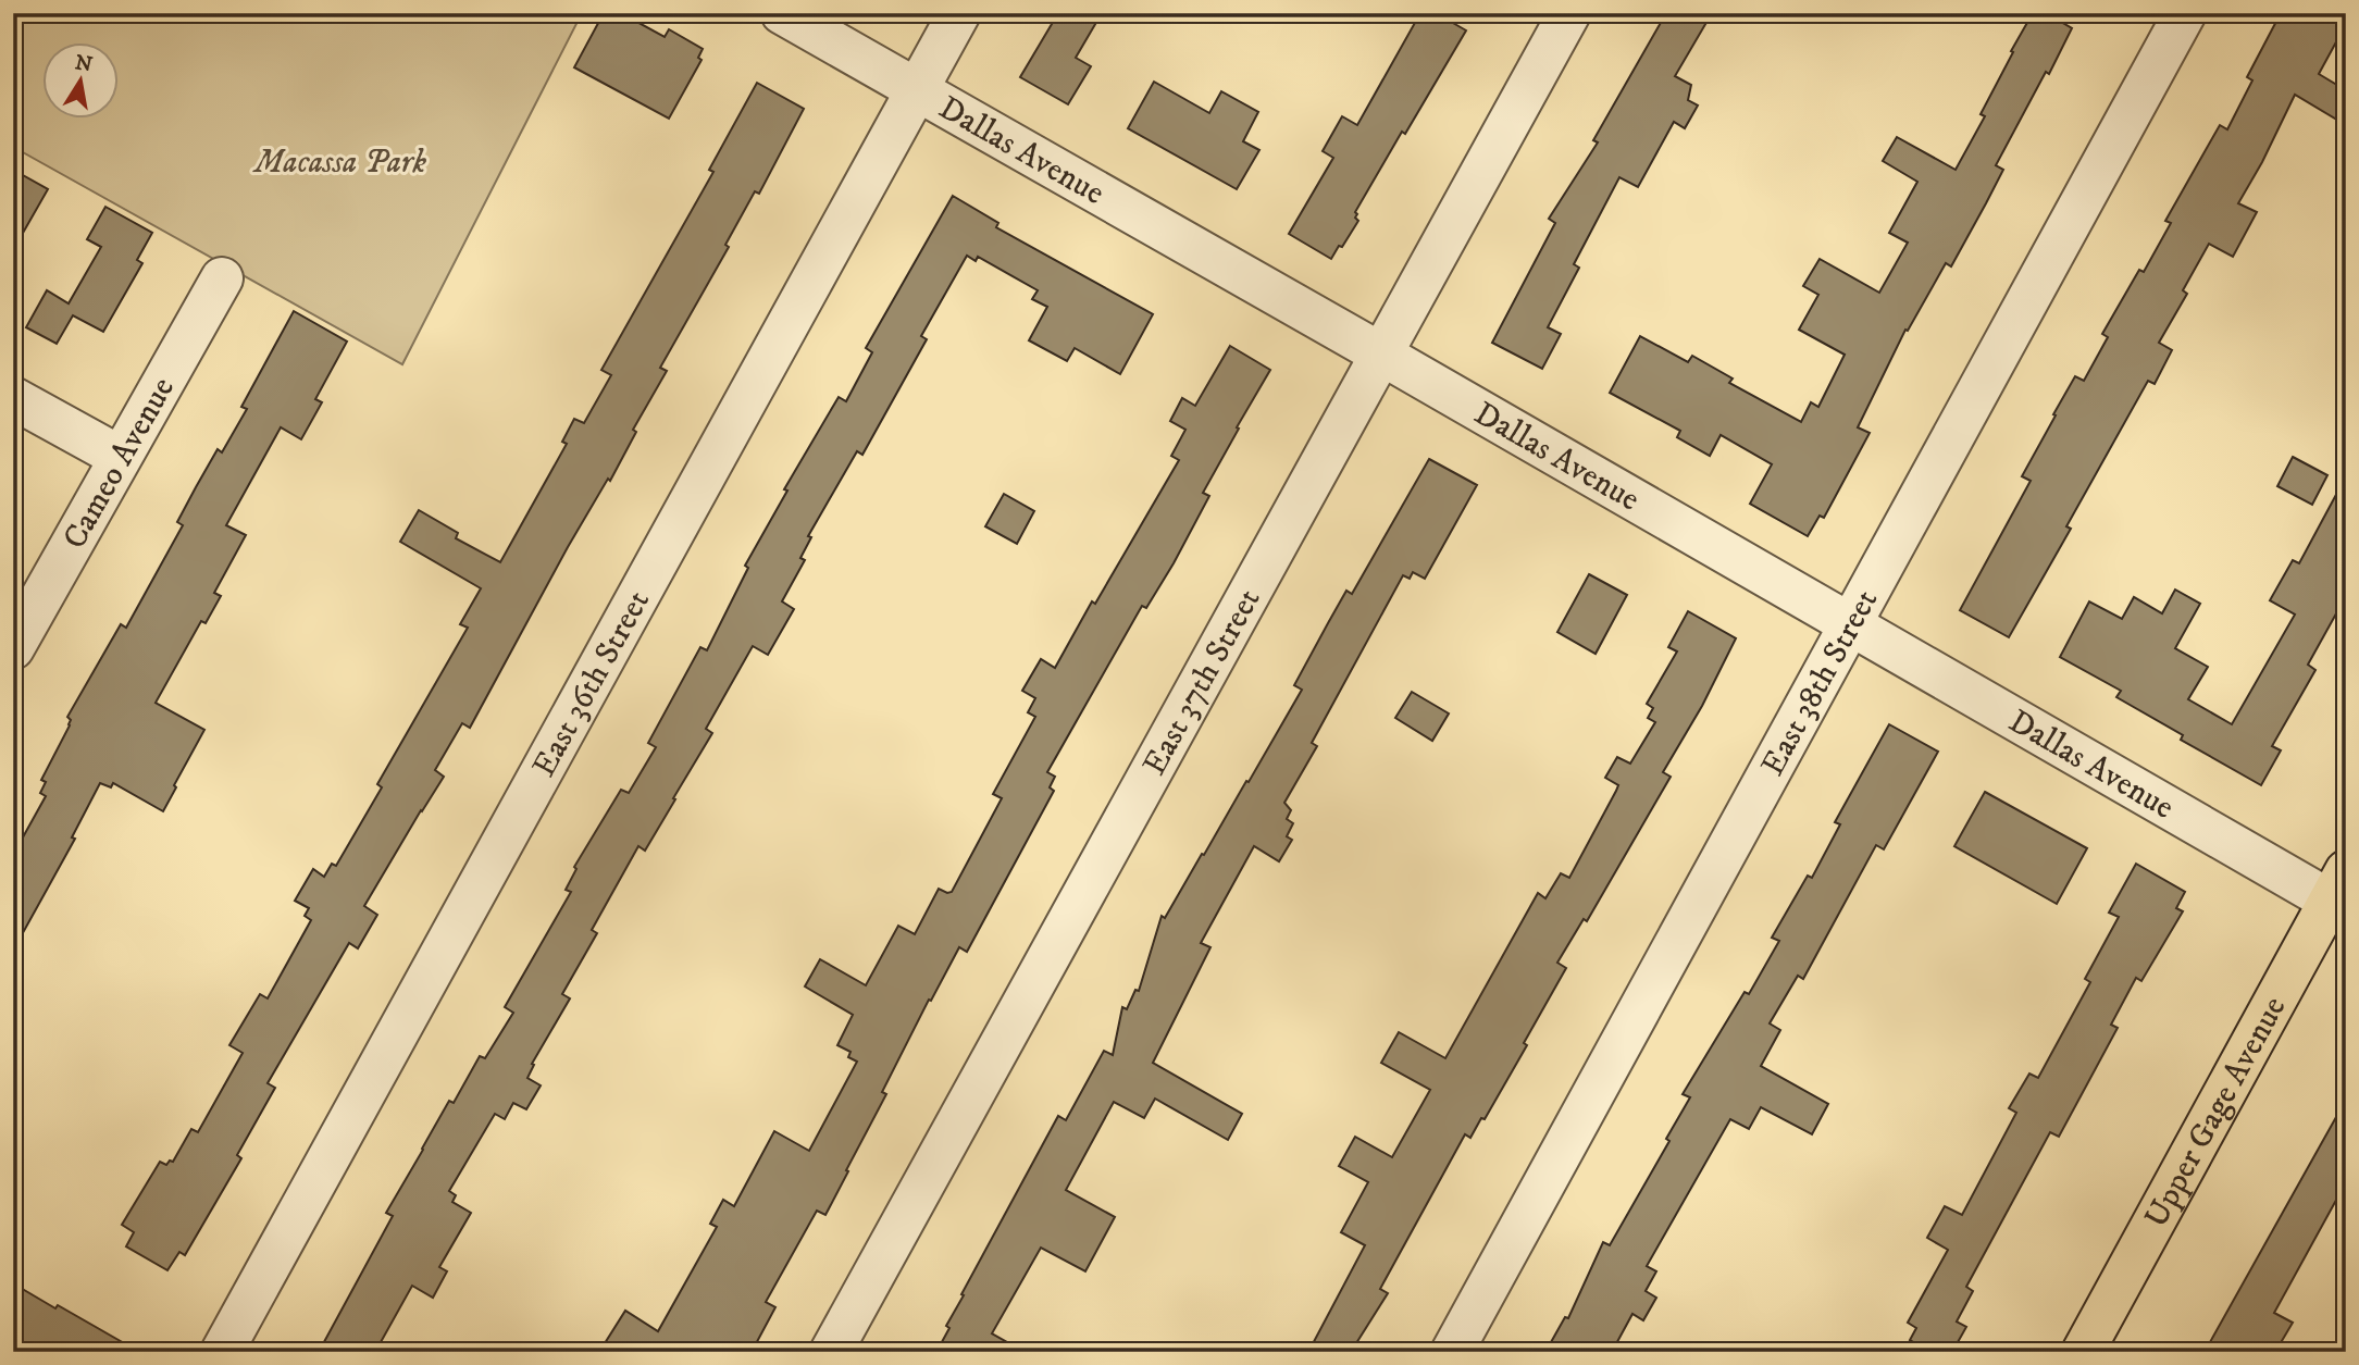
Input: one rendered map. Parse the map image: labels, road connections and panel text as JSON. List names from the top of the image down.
{
  "streets": {
    "main road": ["Upper Gage Avenue"],
    "street": [
      "Dallas Avenue",
      "Cameo Avenue",
      "East 36th Street",
      "East 37th Street",
      "East 38th Street"
    ]
  },
  "crossings": [
    ["Dallas Avenue", "East 36th Street"],
    ["Dallas Avenue", "East 37th Street"],
    ["Dallas Avenue", "East 38th Street"],
    ["Dallas Avenue", "Upper Gage Avenue"]
  ],
  "parks": ["Macassa Park"],
  "north": "top"
}
